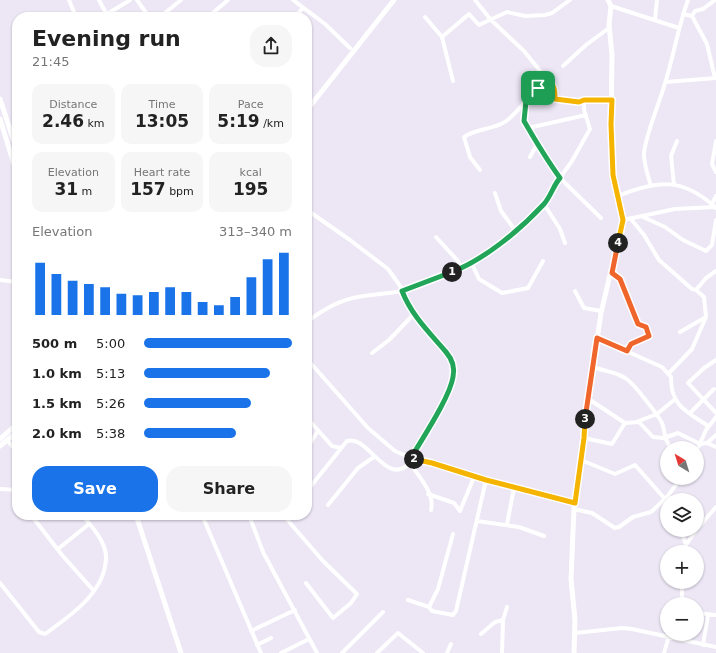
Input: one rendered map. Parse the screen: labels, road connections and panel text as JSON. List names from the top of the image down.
{
  "north": "top left",
  "page": {
    "heading": ["Evening run", "21:45"],
    "stats": [
      ["Distance", "2.46 km"],
      ["Time", "13:05"],
      ["Pace", "5:19 /km"],
      ["Elevation", "31 m"],
      ["Heart rate", "157 bpm"],
      ["kcal", "195"]
    ],
    "chart": ["Elevation", "313–340 m"],
    "pins": [
      "4",
      "1",
      "3",
      "2"
    ],
    "list": [
      {
        "name": "500 m",
        "note": "5:00"
      },
      {
        "name": "1.0 km",
        "note": "5:13"
      },
      {
        "name": "1.5 km",
        "note": "5:26"
      },
      {
        "name": "2.0 km",
        "note": "5:38"
      }
    ],
    "map_buttons": ["+", "−"],
    "buttons": ["Save", "Share"]
  }
}
